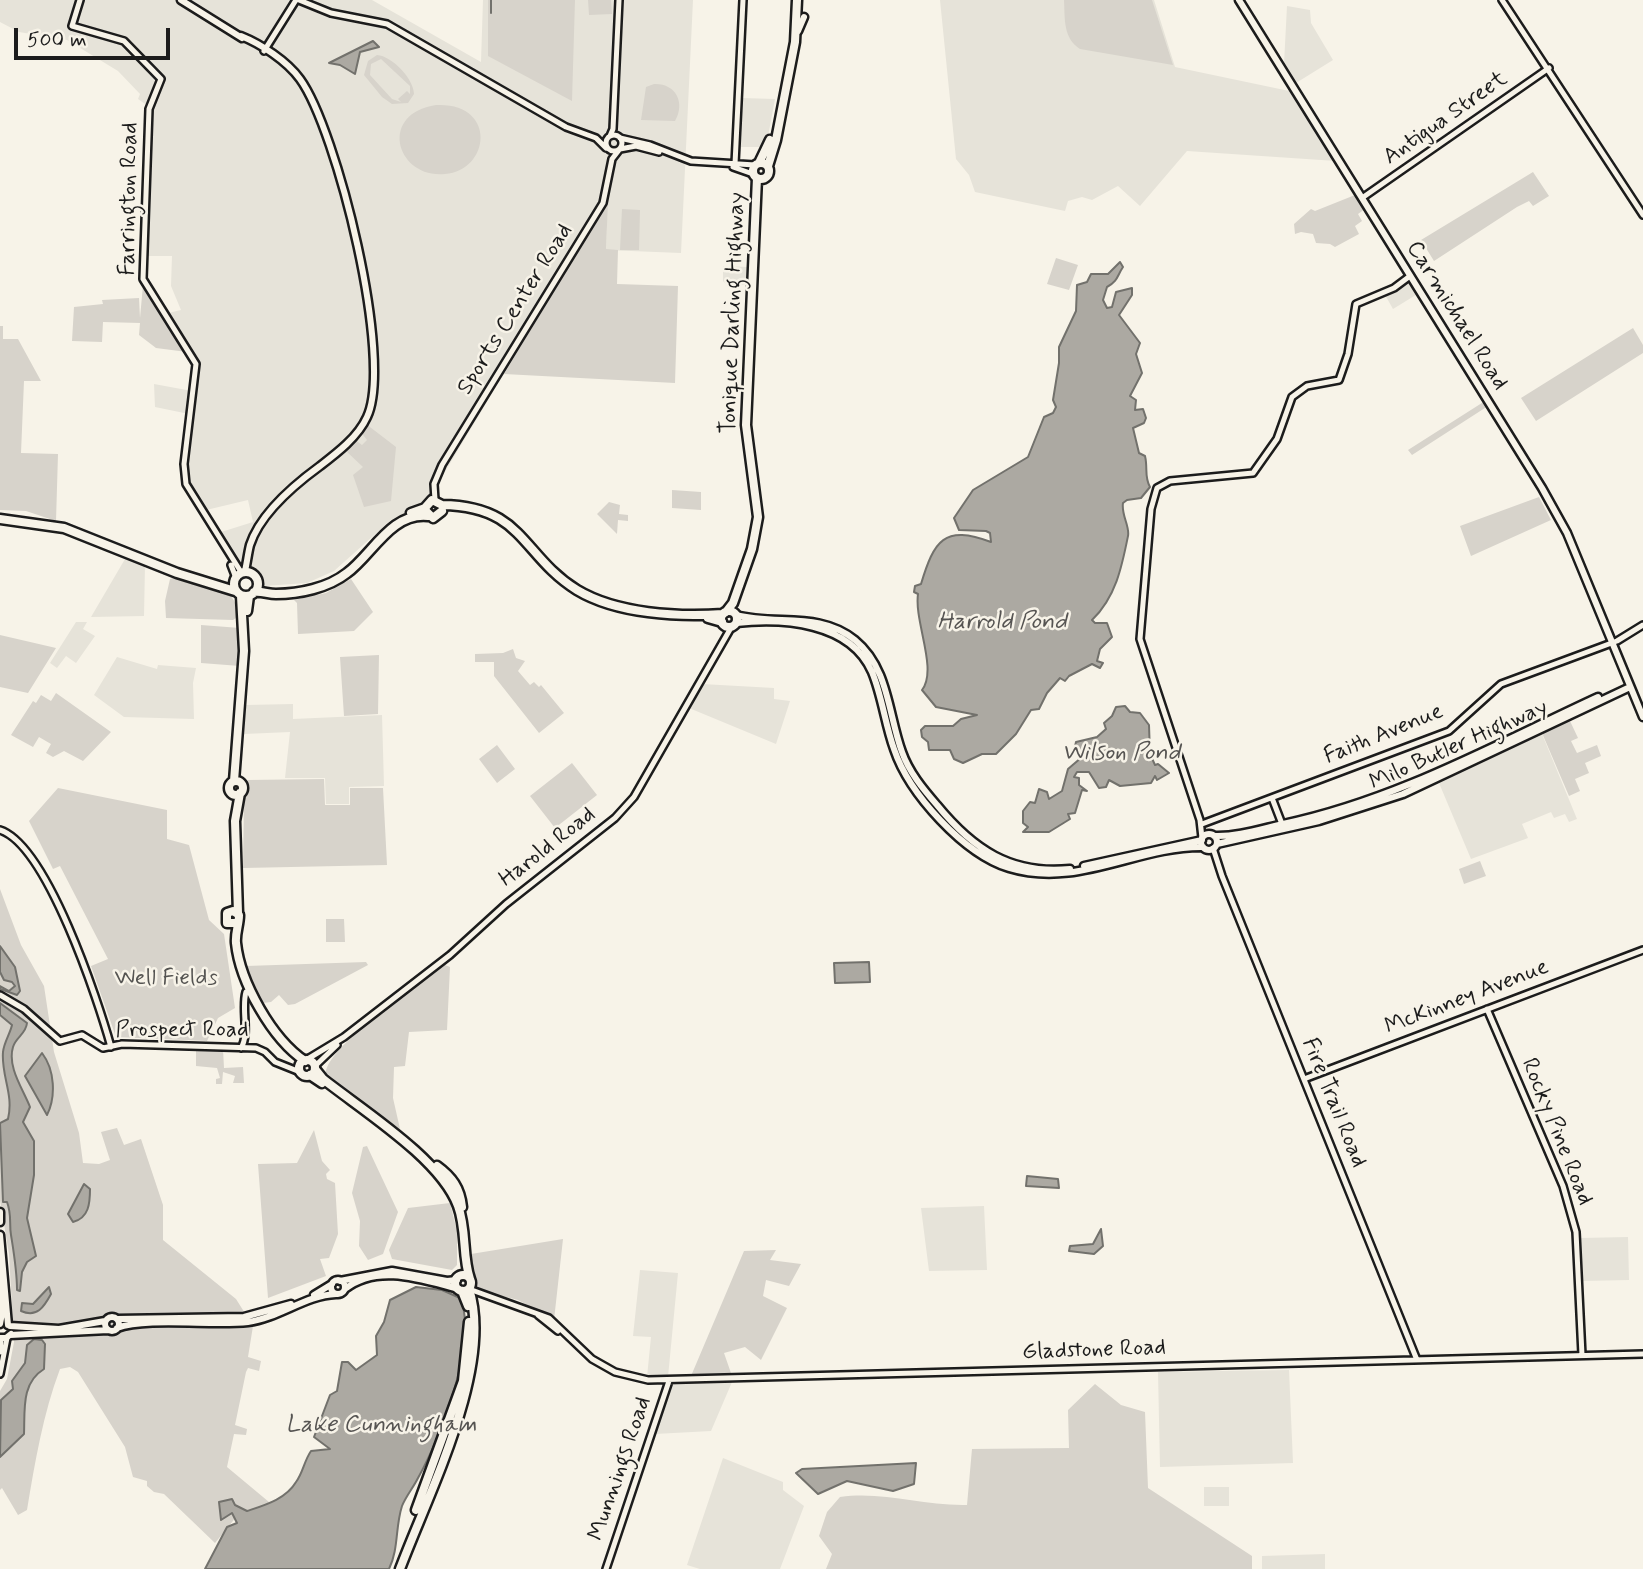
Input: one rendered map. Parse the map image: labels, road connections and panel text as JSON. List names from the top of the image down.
{
  "streets": {
    "highway": ["Tonique Darling Highway"],
    "main road": ["Carmichael Road", "Milo Butler Highway"],
    "street": [
      "Antigua Street",
      "Farrington Road",
      "Sports Center Road",
      "Faith Avenue",
      "Harold Road",
      "McKinney Avenue",
      "Prospect Road",
      "Fire Trail Road",
      "Rocky Pine Road",
      "Gladstone Road",
      "Munnings Road"
    ]
  },
  "crossings": [
    ["Antigua Street", "Carmichael Road"],
    ["Tonique Darling Highway", "Milo Butler Highway"],
    ["Tonique Darling Highway", "Harold Road"],
    ["Carmichael Road", "Faith Avenue"],
    ["Carmichael Road", "Milo Butler Highway"],
    ["Milo Butler Highway", "Harold Road"],
    ["Milo Butler Highway", "Fire Trail Road"],
    ["Harold Road", "Prospect Road"],
    ["McKinney Avenue", "Fire Trail Road"],
    ["McKinney Avenue", "Rocky Pine Road"],
    ["Fire Trail Road", "Gladstone Road"],
    ["Rocky Pine Road", "Gladstone Road"],
    ["Gladstone Road", "Munnings Road"]
  ],
  "water": ["Harrold Pond", "Wilson Pond", "Lake Cunningham"],
  "parks": ["Well Fields"],
  "scale_bar": "500 m"
}
